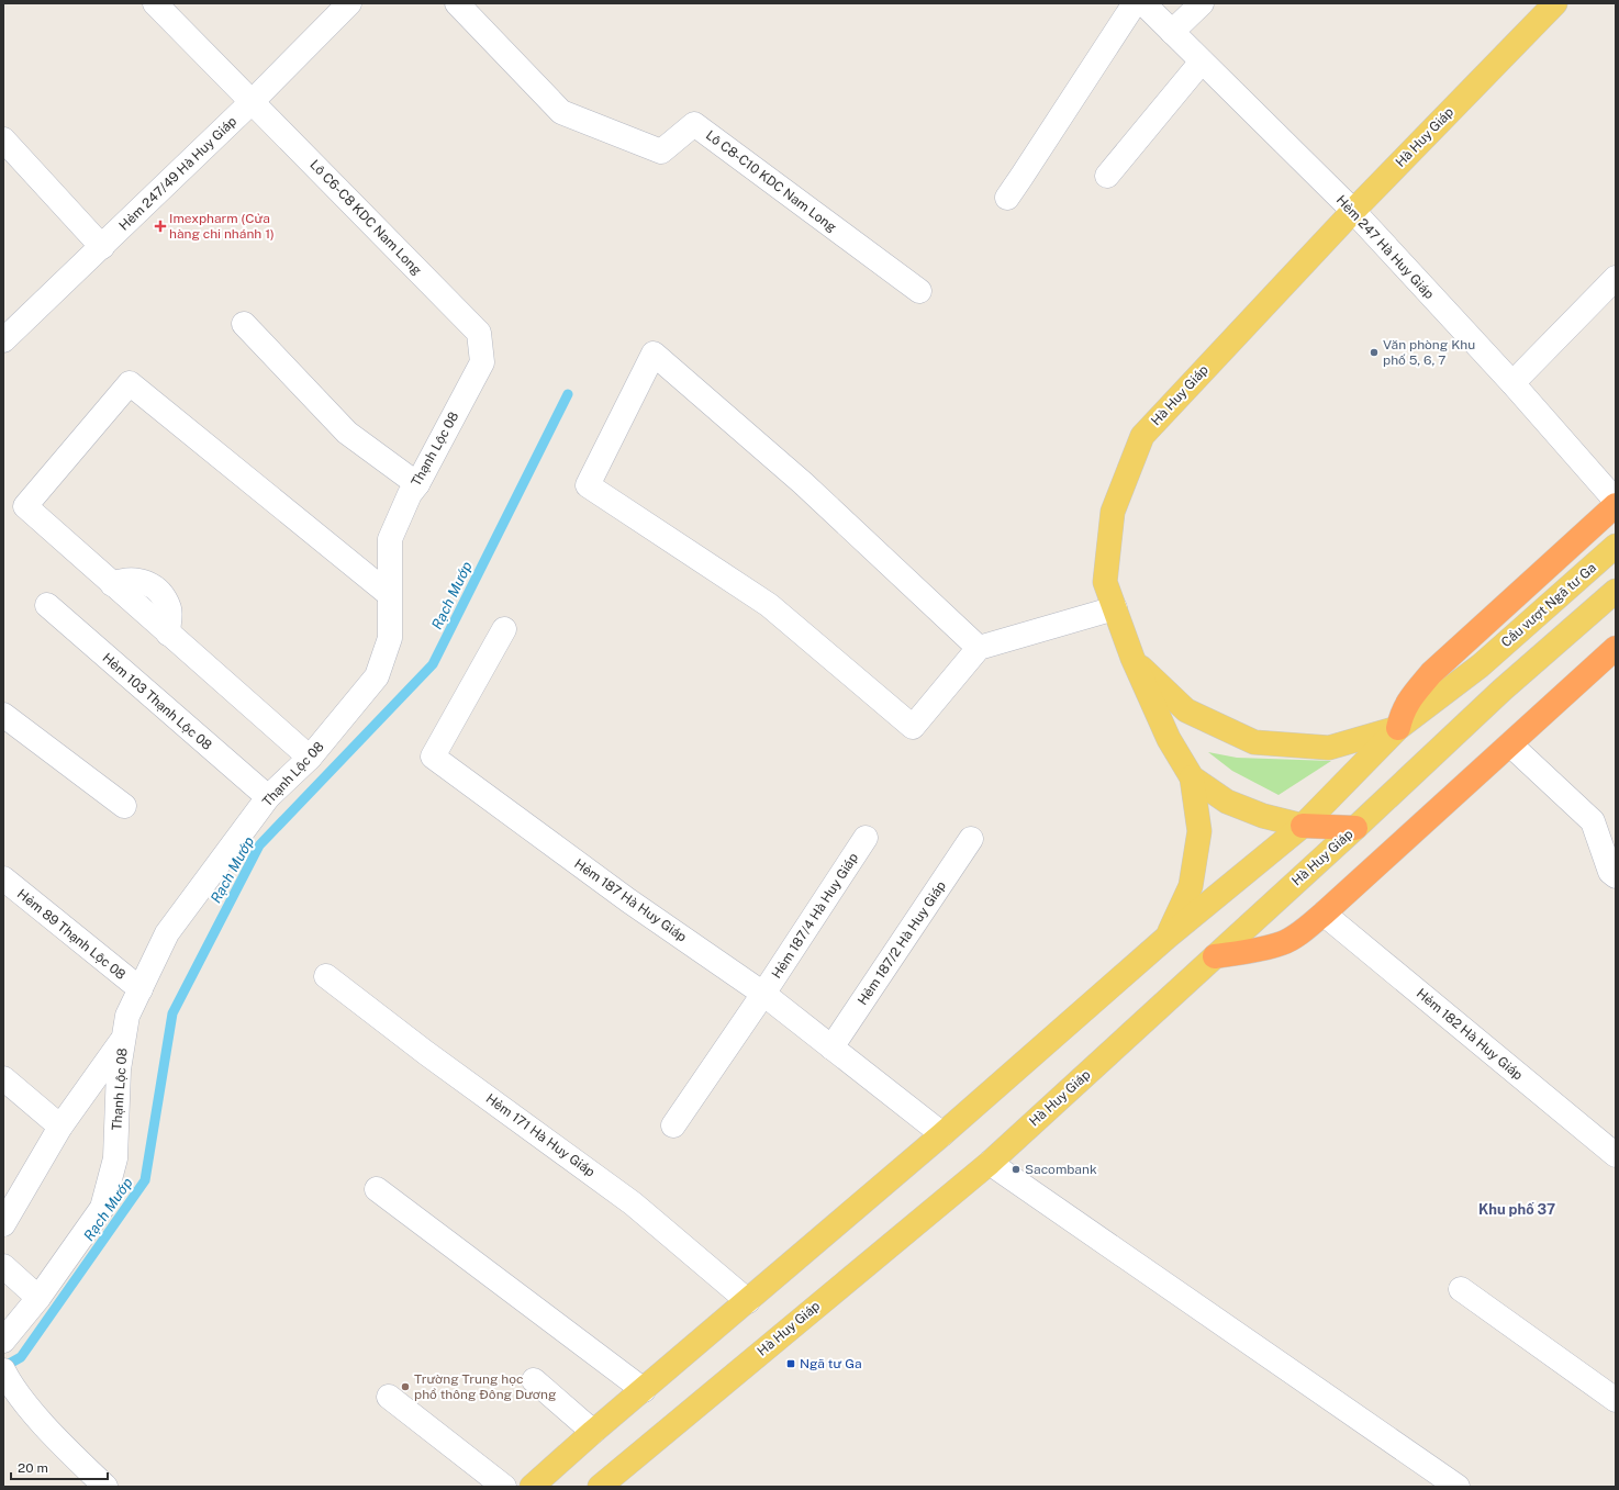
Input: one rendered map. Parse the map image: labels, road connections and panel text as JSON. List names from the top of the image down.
{
  "streets": {
    "main road": ["Hà Huy Giáp", "Cầu vượt Ngã tư Ga"],
    "street": [
      "Hẻm 247/49 Hà Huy Giáp",
      "Lô C8-C10 KDC Nam Long",
      "Lô C6-C8 KDC Nam Long",
      "Hẻm 247 Hà Huy Giáp",
      "Thạnh Lộc 08",
      "Hẻm 103 Thạnh Lộc 08",
      "Hẻm 187 Hà Huy Giáp",
      "Hẻm 187/4 Hà Huy Giáp",
      "Hẻm 89 Thạnh Lộc 08",
      "Hẻm 187/2 Hà Huy Giáp",
      "Hẻm 182 Hà Huy Giáp",
      "Hẻm 171 Hà Huy Giáp"
    ]
  },
  "crossings": [
    ["Hà Huy Giáp", "Hẻm 247 Hà Huy Giáp"],
    ["Hẻm 247/49 Hà Huy Giáp", "Lô C6-C8 KDC Nam Long"],
    ["Lô C6-C8 KDC Nam Long", "Thạnh Lộc 08"],
    ["Thạnh Lộc 08", "Hẻm 103 Thạnh Lộc 08"],
    ["Thạnh Lộc 08", "Hẻm 89 Thạnh Lộc 08"],
    ["Hẻm 187 Hà Huy Giáp", "Hẻm 187/4 Hà Huy Giáp"],
    ["Hẻm 187 Hà Huy Giáp", "Hẻm 187/2 Hà Huy Giáp"]
  ],
  "districts": ["Khu phố 37"],
  "water": ["Rạch Mướp"],
  "places": {
    "health": ["Imexpharm (Cửa hàng chi nhánh 1)"],
    "other": ["Văn phòng Khu phố 5, 6, 7", "Sacombank", "Trường Trung học phổ thông Đông Dương"],
    "transit": ["Ngã tư Ga"]
  },
  "scale_bar": "20 m"
}
